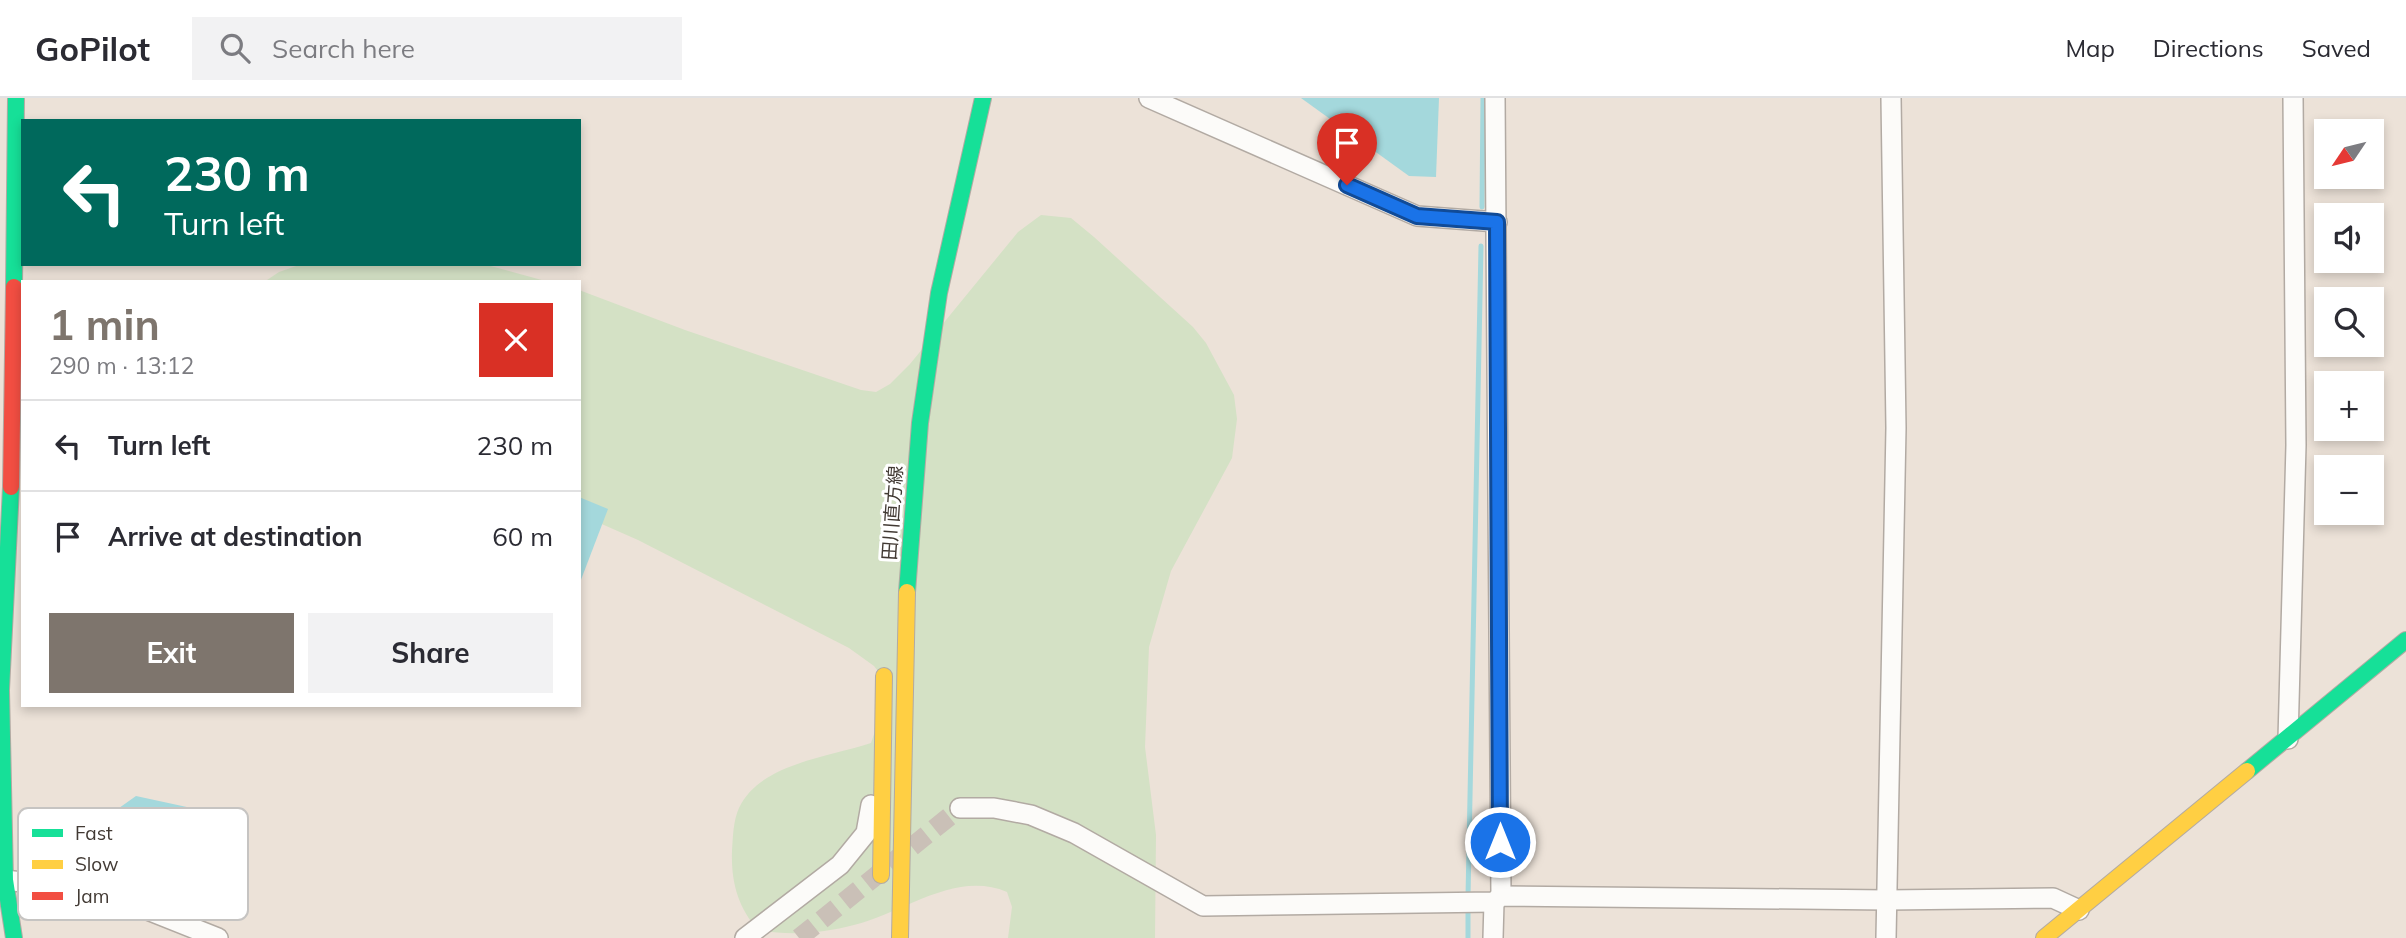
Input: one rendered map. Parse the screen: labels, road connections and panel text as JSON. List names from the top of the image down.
{
  "streets": {
    "main road": ["田川直方線"]
  },
  "legend": ["Fast", "Slow", "Jam"],
  "north": "bottom left",
  "page": {
    "header": "GoPilot",
    "search": "Search here",
    "nav": ["Map", "Directions", "Saved"],
    "map_buttons": ["+", "−"],
    "turn": ["230 m", "Turn left"],
    "heading": ["1 min", "290 m · 13:12"],
    "list": [
      {
        "name": "Turn left",
        "value": "230 m"
      },
      {
        "name": "Arrive at destination",
        "value": "60 m"
      }
    ],
    "buttons": ["Exit", "Share"]
  }
}
